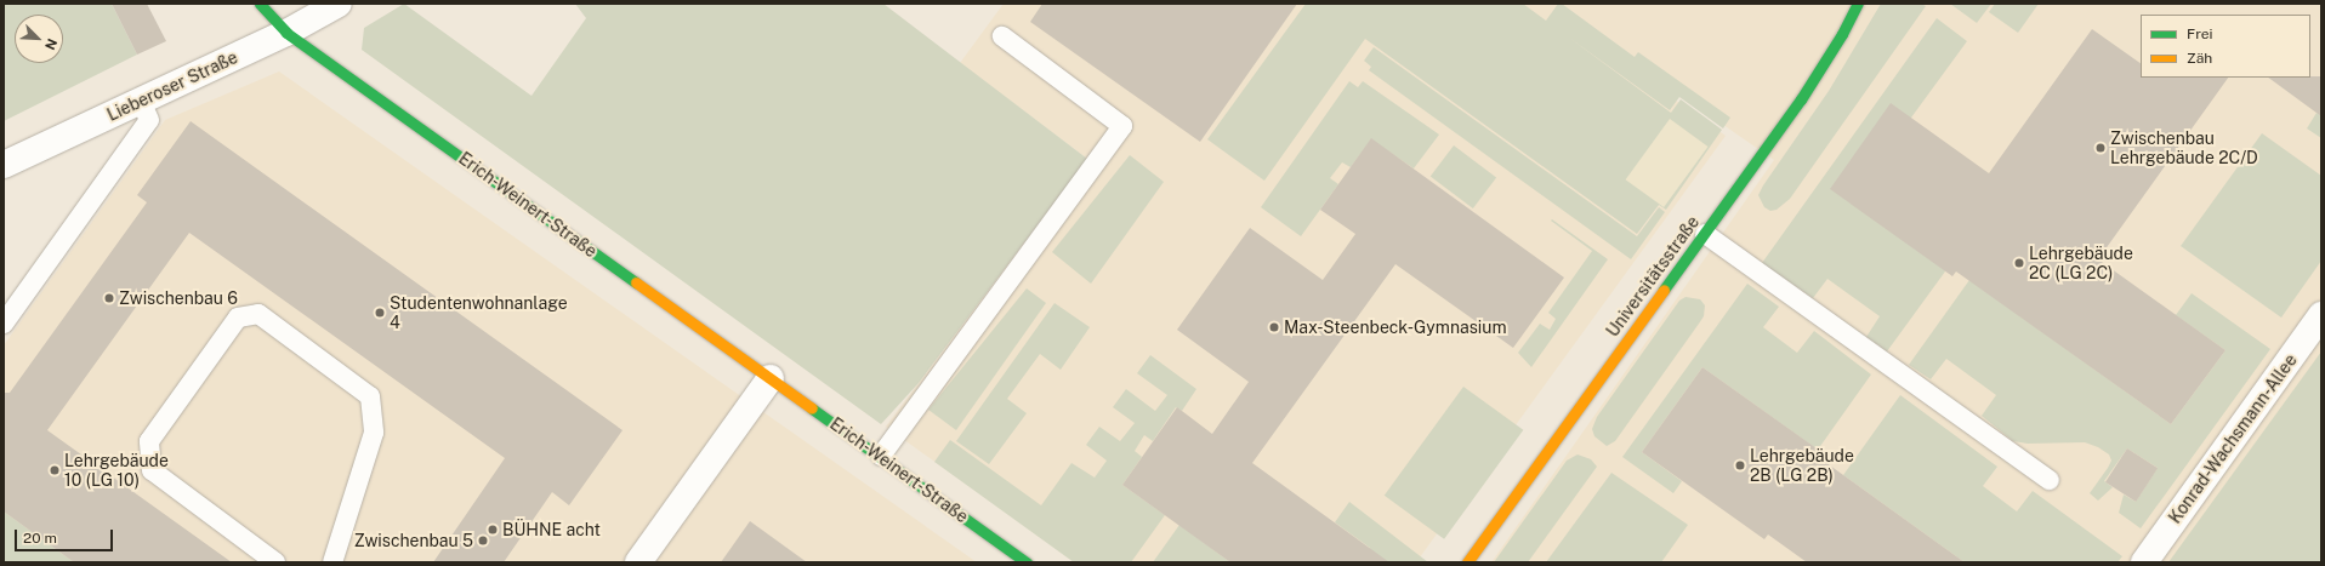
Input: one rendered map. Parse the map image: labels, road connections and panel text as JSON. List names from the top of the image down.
{
  "streets": {
    "street": [
      "Lieberoser Straße",
      "Erich-Weinert-Straße",
      "Universitätsstraße",
      "Konrad-Wachsmann-Allee"
    ]
  },
  "crossings": [
    ["Lieberoser Straße", "Erich-Weinert-Straße"]
  ],
  "places": [
    "Zwischenbau Lehrgebäude 2C/D",
    "Lehrgebäude 2C (LG 2C)",
    "Zwischenbau 6",
    "Studentenwohnanlage 4",
    "Max-Steenbeck-Gymnasium",
    "Lehrgebäude 2B (LG 2B)",
    "Lehrgebäude 10 (LG 10)",
    "BÜHNE acht",
    "Zwischenbau 5"
  ],
  "legend": ["Frei", "Zäh"],
  "scale_bar": "20 m",
  "north": "bottom right"
}
